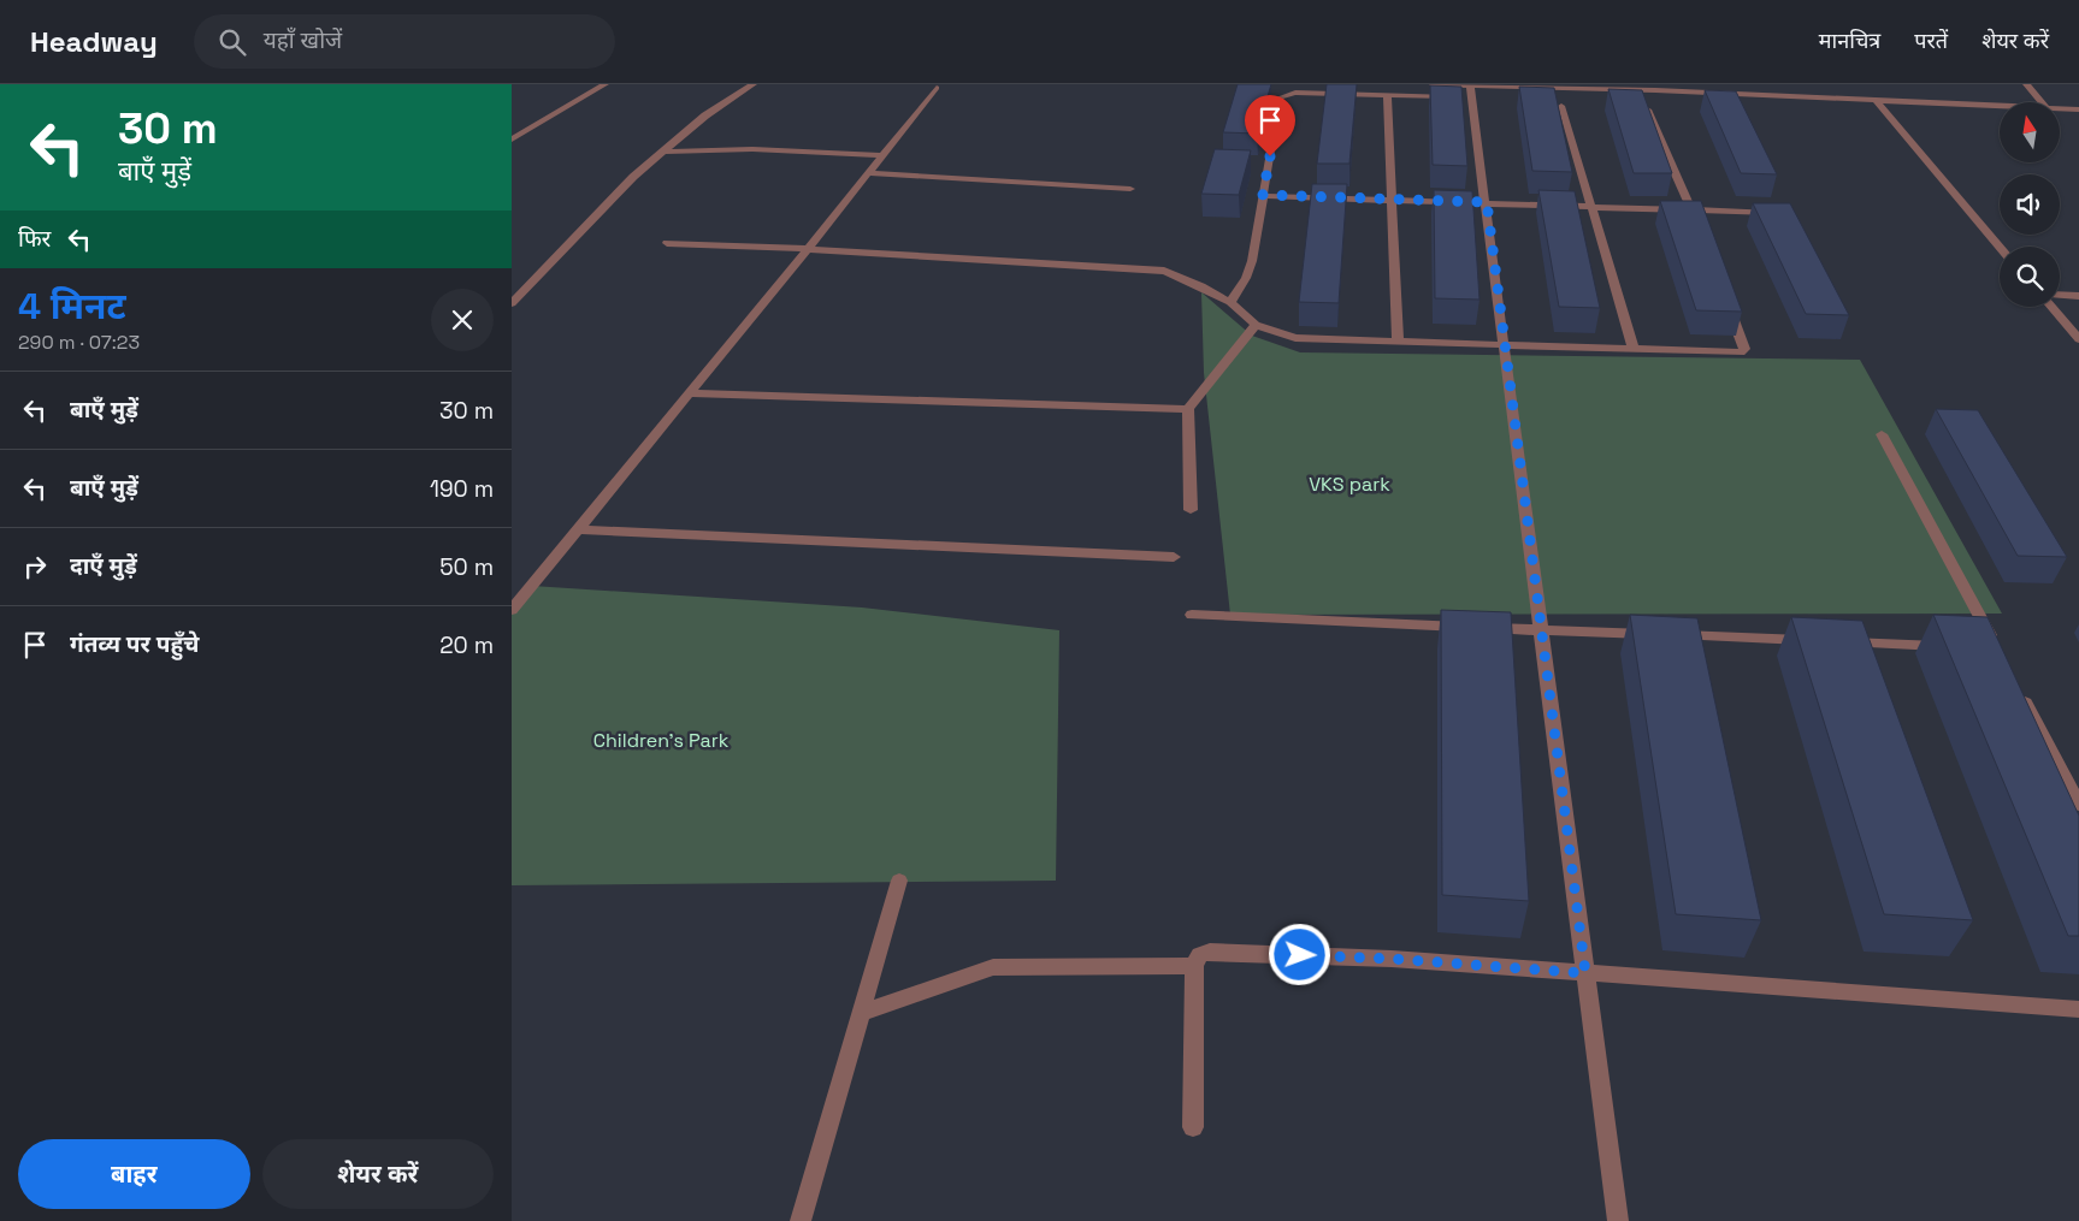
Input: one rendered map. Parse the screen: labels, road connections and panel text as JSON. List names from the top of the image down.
{
  "parks": ["VKS park", "Children's Park"],
  "north": "top",
  "page": {
    "header": "Headway",
    "search": "यहाँ खोजें",
    "nav": ["मानचित्र", "परतें", "शेयर करें"],
    "turn": ["30 m", "बाएँ मुड़ें"],
    "then": "फिर",
    "heading": ["4 मिनट", "290 m · 07:23"],
    "list": [
      {
        "name": "बाएँ मुड़ें",
        "value": "30 m"
      },
      {
        "name": "बाएँ मुड़ें",
        "value": "190 m"
      },
      {
        "name": "दाएँ मुड़ें",
        "value": "50 m"
      },
      {
        "name": "गंतव्य पर पहुँचे",
        "value": "20 m"
      }
    ],
    "buttons": ["बाहर", "शेयर करें"]
  }
}
